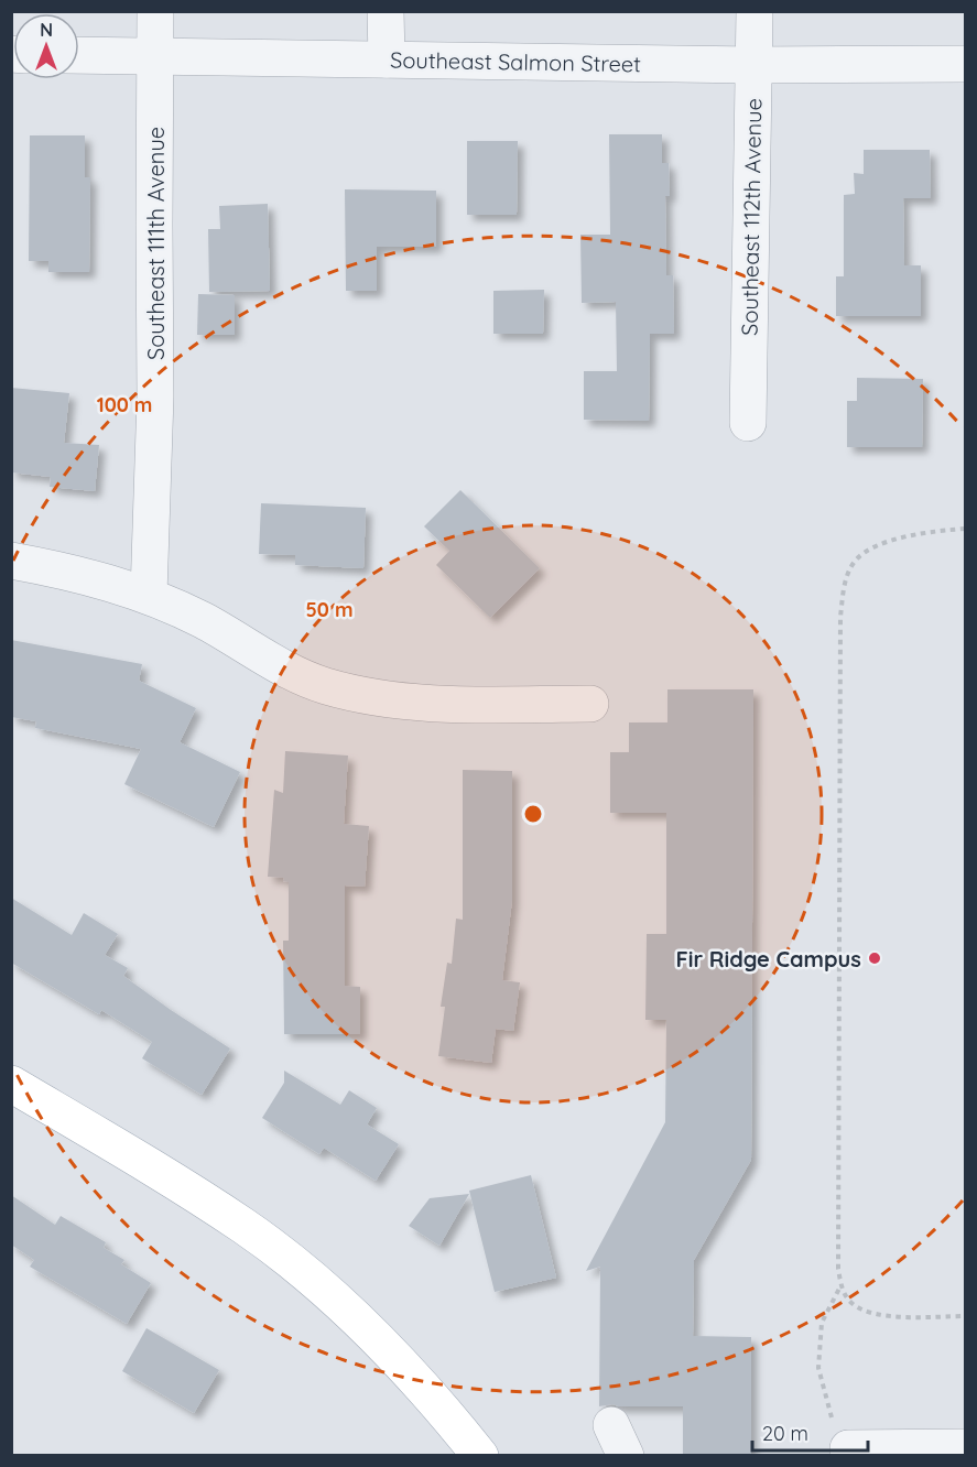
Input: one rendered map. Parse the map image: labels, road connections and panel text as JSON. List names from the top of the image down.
{
  "streets": {
    "street": ["Southeast Salmon Street", "Southeast 112th Avenue", "Southeast 111th Avenue"]
  },
  "crossings": [
    ["Southeast Salmon Street", "Southeast 112th Avenue"],
    ["Southeast Salmon Street", "Southeast 111th Avenue"]
  ],
  "places": ["Fir Ridge Campus"],
  "scale_bar": "20 m",
  "north": "top",
  "rings": ["100 m", "50 m"]
}
